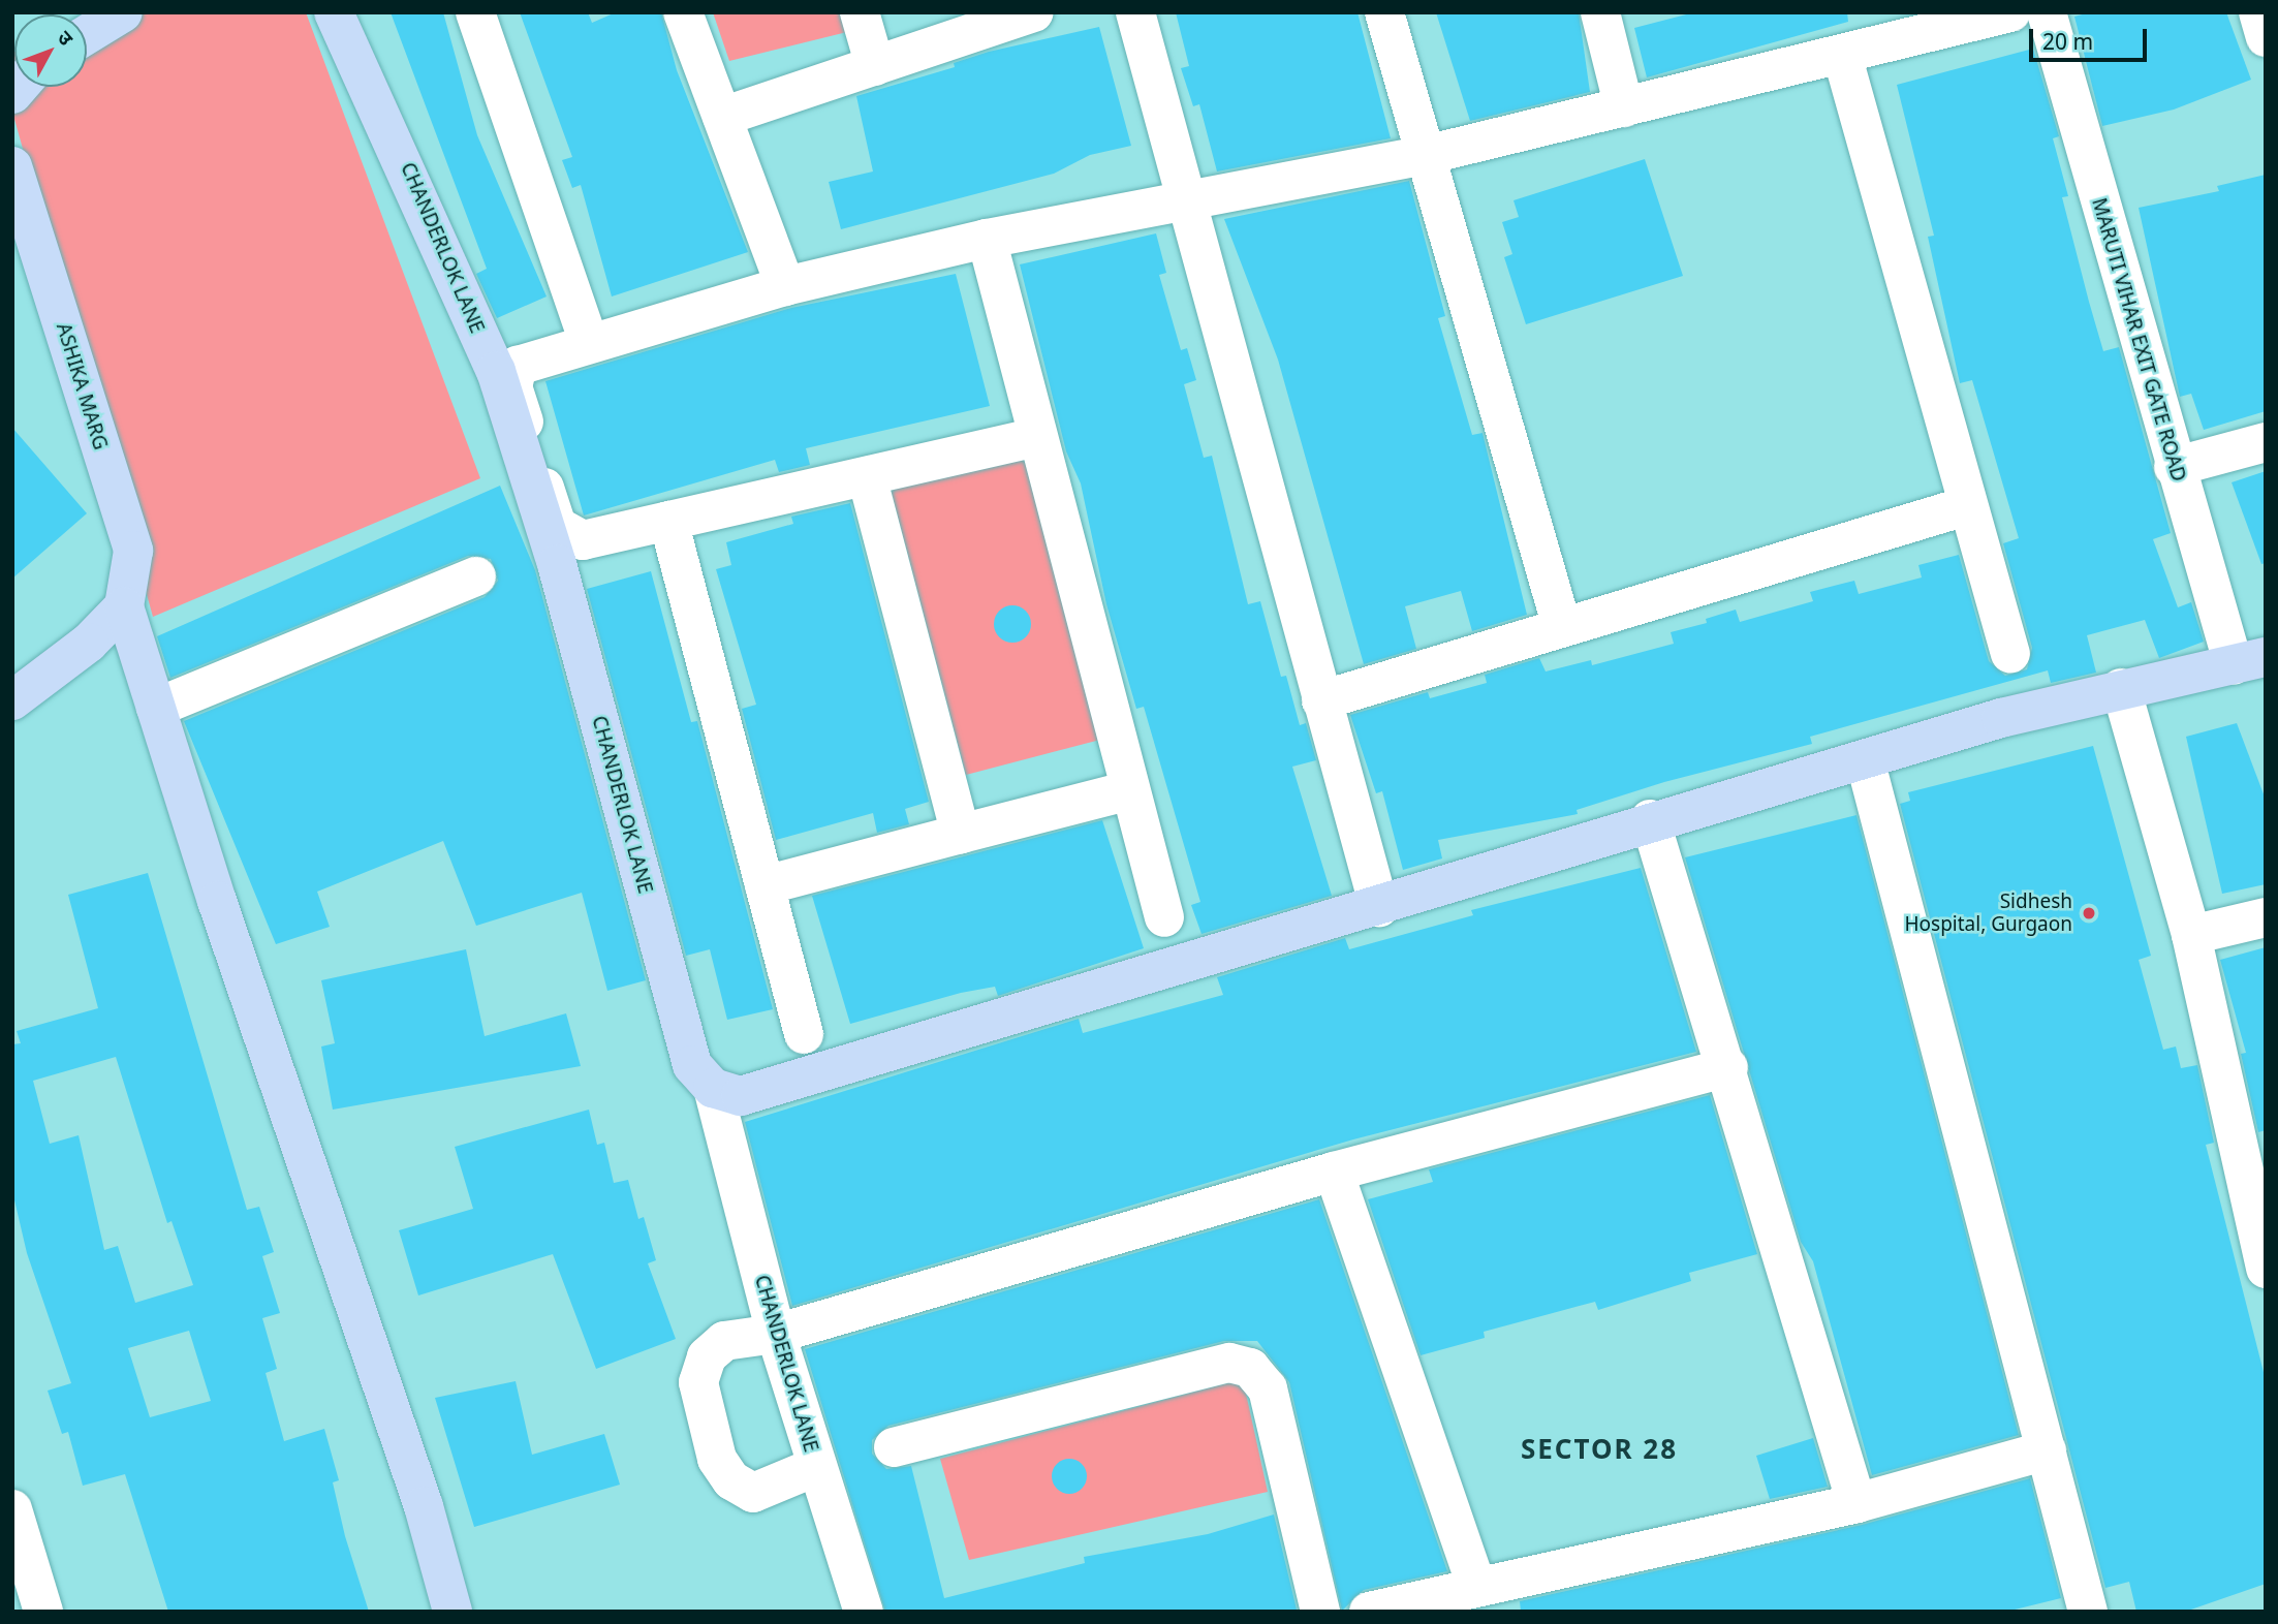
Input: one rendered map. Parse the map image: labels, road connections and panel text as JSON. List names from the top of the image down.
{
  "streets": {
    "street": ["CHANDERLOK LANE", "MARUTI VIHAR EXIT GATE ROAD", "ASHIKA MARG"]
  },
  "districts": ["SECTOR 28"],
  "places": ["Sidhesh Hospital, Gurgaon"],
  "scale_bar": "20 m",
  "north": "top right"
}
